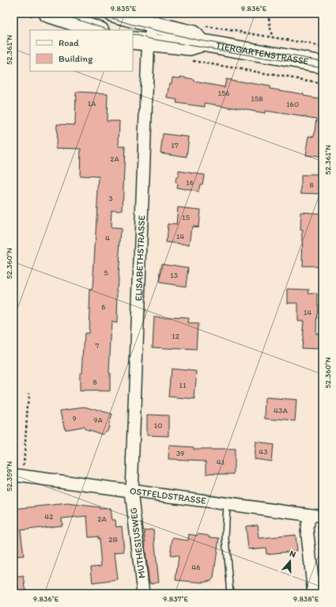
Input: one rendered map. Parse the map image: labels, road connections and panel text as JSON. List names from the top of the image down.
{
  "streets": {
    "main road": ["TIERGARTENSTRASSE"],
    "street": ["ELISABETHSTRASSE", "OSTFELDSTRASSE", "MUTHESIUSWEG"]
  },
  "crossings": [
    ["TIERGARTENSTRASSE", "ELISABETHSTRASSE"],
    ["ELISABETHSTRASSE", "OSTFELDSTRASSE"],
    ["ELISABETHSTRASSE", "MUTHESIUSWEG"],
    ["OSTFELDSTRASSE", "MUTHESIUSWEG"]
  ],
  "house_numbers": [
    "156",
    "158",
    "1A",
    "160",
    "17",
    "2A",
    "16",
    "8",
    "3",
    "15",
    "14",
    "4",
    "5",
    "13",
    "6",
    "14",
    "12",
    "7",
    "8",
    "11",
    "43A",
    "9",
    "9A",
    "10",
    "43",
    "39",
    "41",
    "42",
    "2A",
    "2B",
    "46"
  ],
  "legend": ["Road", "Building"],
  "north": "top",
  "coordinates": [
    "9.835°E",
    "9.836°E",
    "52.361°N",
    "52.360°N",
    "52.359°N",
    "9.837°E",
    "9.838°E"
  ]
}
